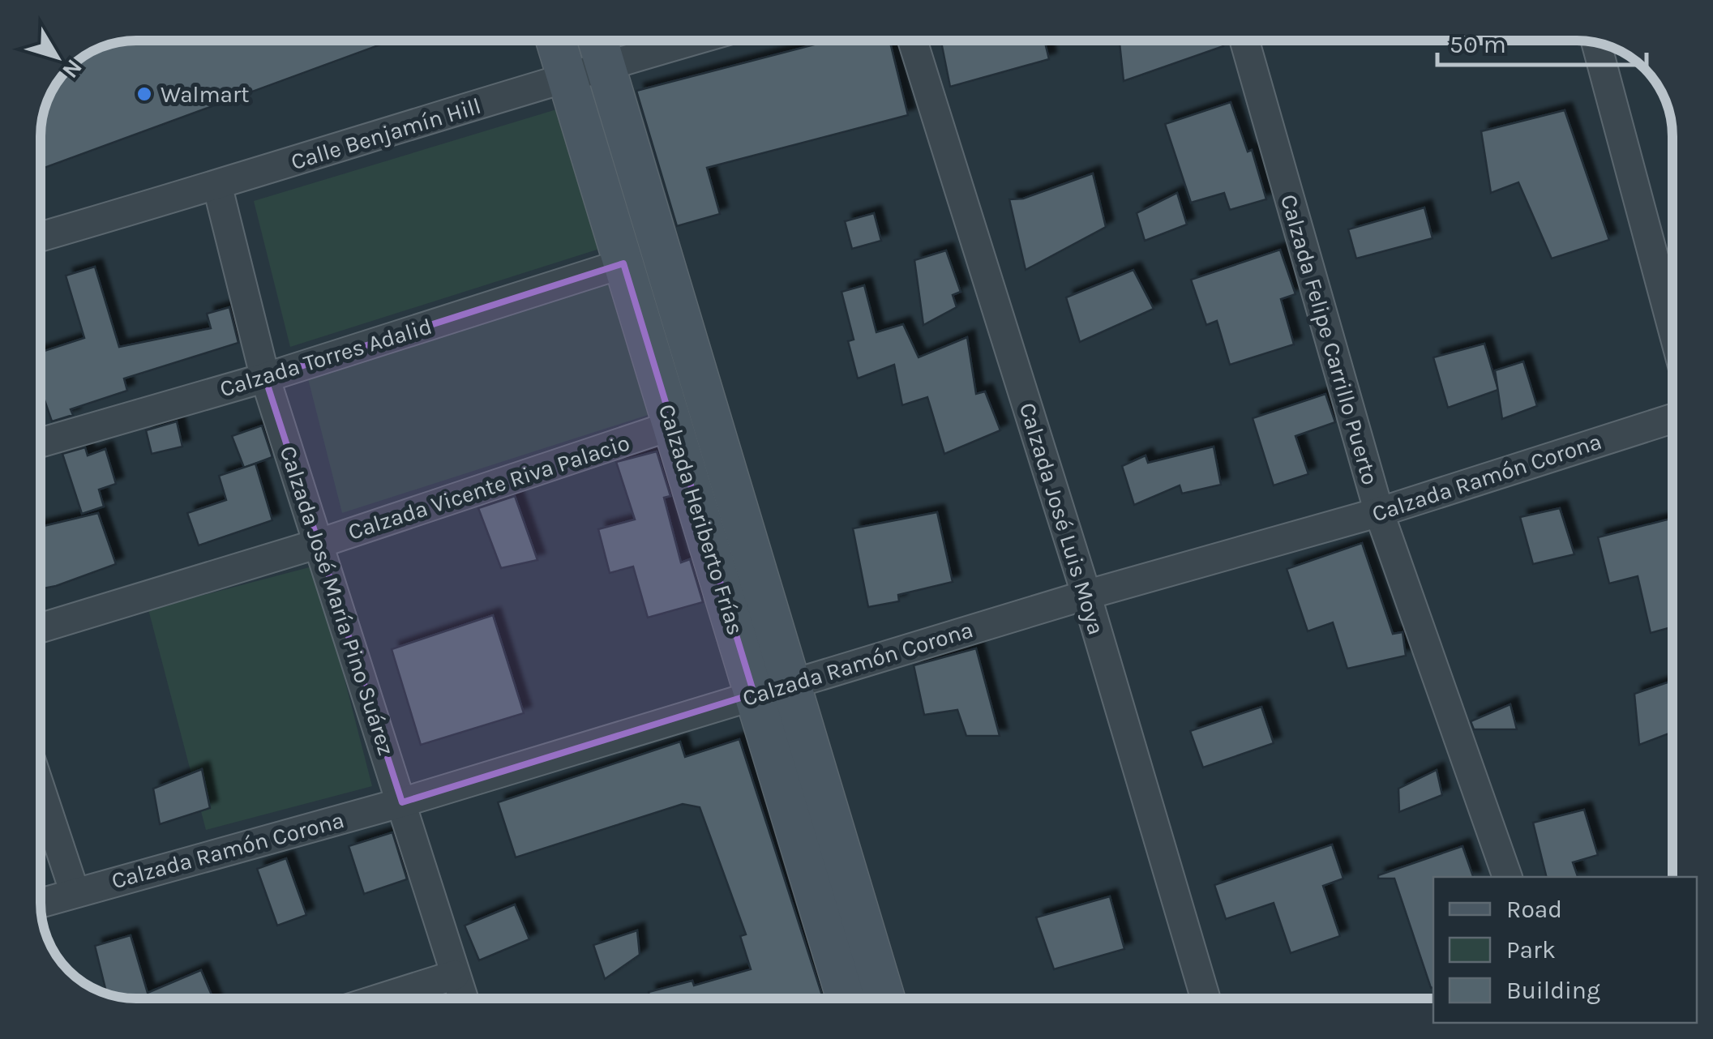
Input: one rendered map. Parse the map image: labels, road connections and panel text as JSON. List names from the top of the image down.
{
  "streets": {
    "street": [
      "Calle Benjamín Hill",
      "Calzada Felipe Carrillo Puerto",
      "Calzada Torres Adalid",
      "Calzada Ramón Corona",
      "Calzada Vicente Riva Palacio",
      "Calzada José Luis Moya",
      "Calzada Heriberto Frías",
      "Calzada José María Pino Suárez"
    ]
  },
  "crossings": [
    ["Calle Benjamín Hill", "Calzada Heriberto Frías"],
    ["Calle Benjamín Hill", "Calzada José María Pino Suárez"],
    ["Calzada Felipe Carrillo Puerto", "Calzada Ramón Corona"],
    ["Calzada Torres Adalid", "Calzada Heriberto Frías"],
    ["Calzada Torres Adalid", "Calzada José María Pino Suárez"],
    ["Calzada Ramón Corona", "Calzada José Luis Moya"],
    ["Calzada Ramón Corona", "Calzada Heriberto Frías"],
    ["Calzada Ramón Corona", "Calzada José María Pino Suárez"],
    ["Calzada Vicente Riva Palacio", "Calzada Heriberto Frías"],
    ["Calzada Vicente Riva Palacio", "Calzada José María Pino Suárez"]
  ],
  "places": ["Walmart"],
  "legend": ["Road", "Park", "Building"],
  "scale_bar": "50 m",
  "north": "bottom right"
}
